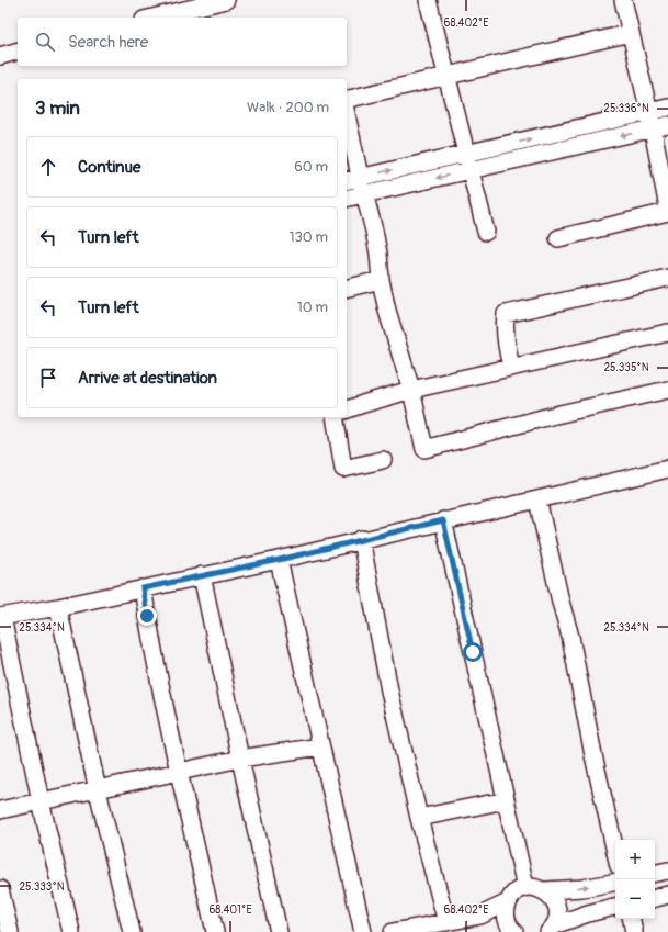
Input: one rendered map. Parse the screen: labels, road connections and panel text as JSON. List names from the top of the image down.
{
  "page": {
    "search": "Search here",
    "heading": ["3 min", "Walk · 200 m"],
    "list": [
      ["Continue", "60 m"],
      ["Turn left", "130 m"],
      ["Turn left", "10 m"],
      "Arrive at destination"
    ],
    "map_buttons": ["+", "−"]
  },
  "coordinates": [
    "68.402°E",
    "25.336°N",
    "25.335°N",
    "25.334°N",
    "25.333°N",
    "68.401°E"
  ]
}
